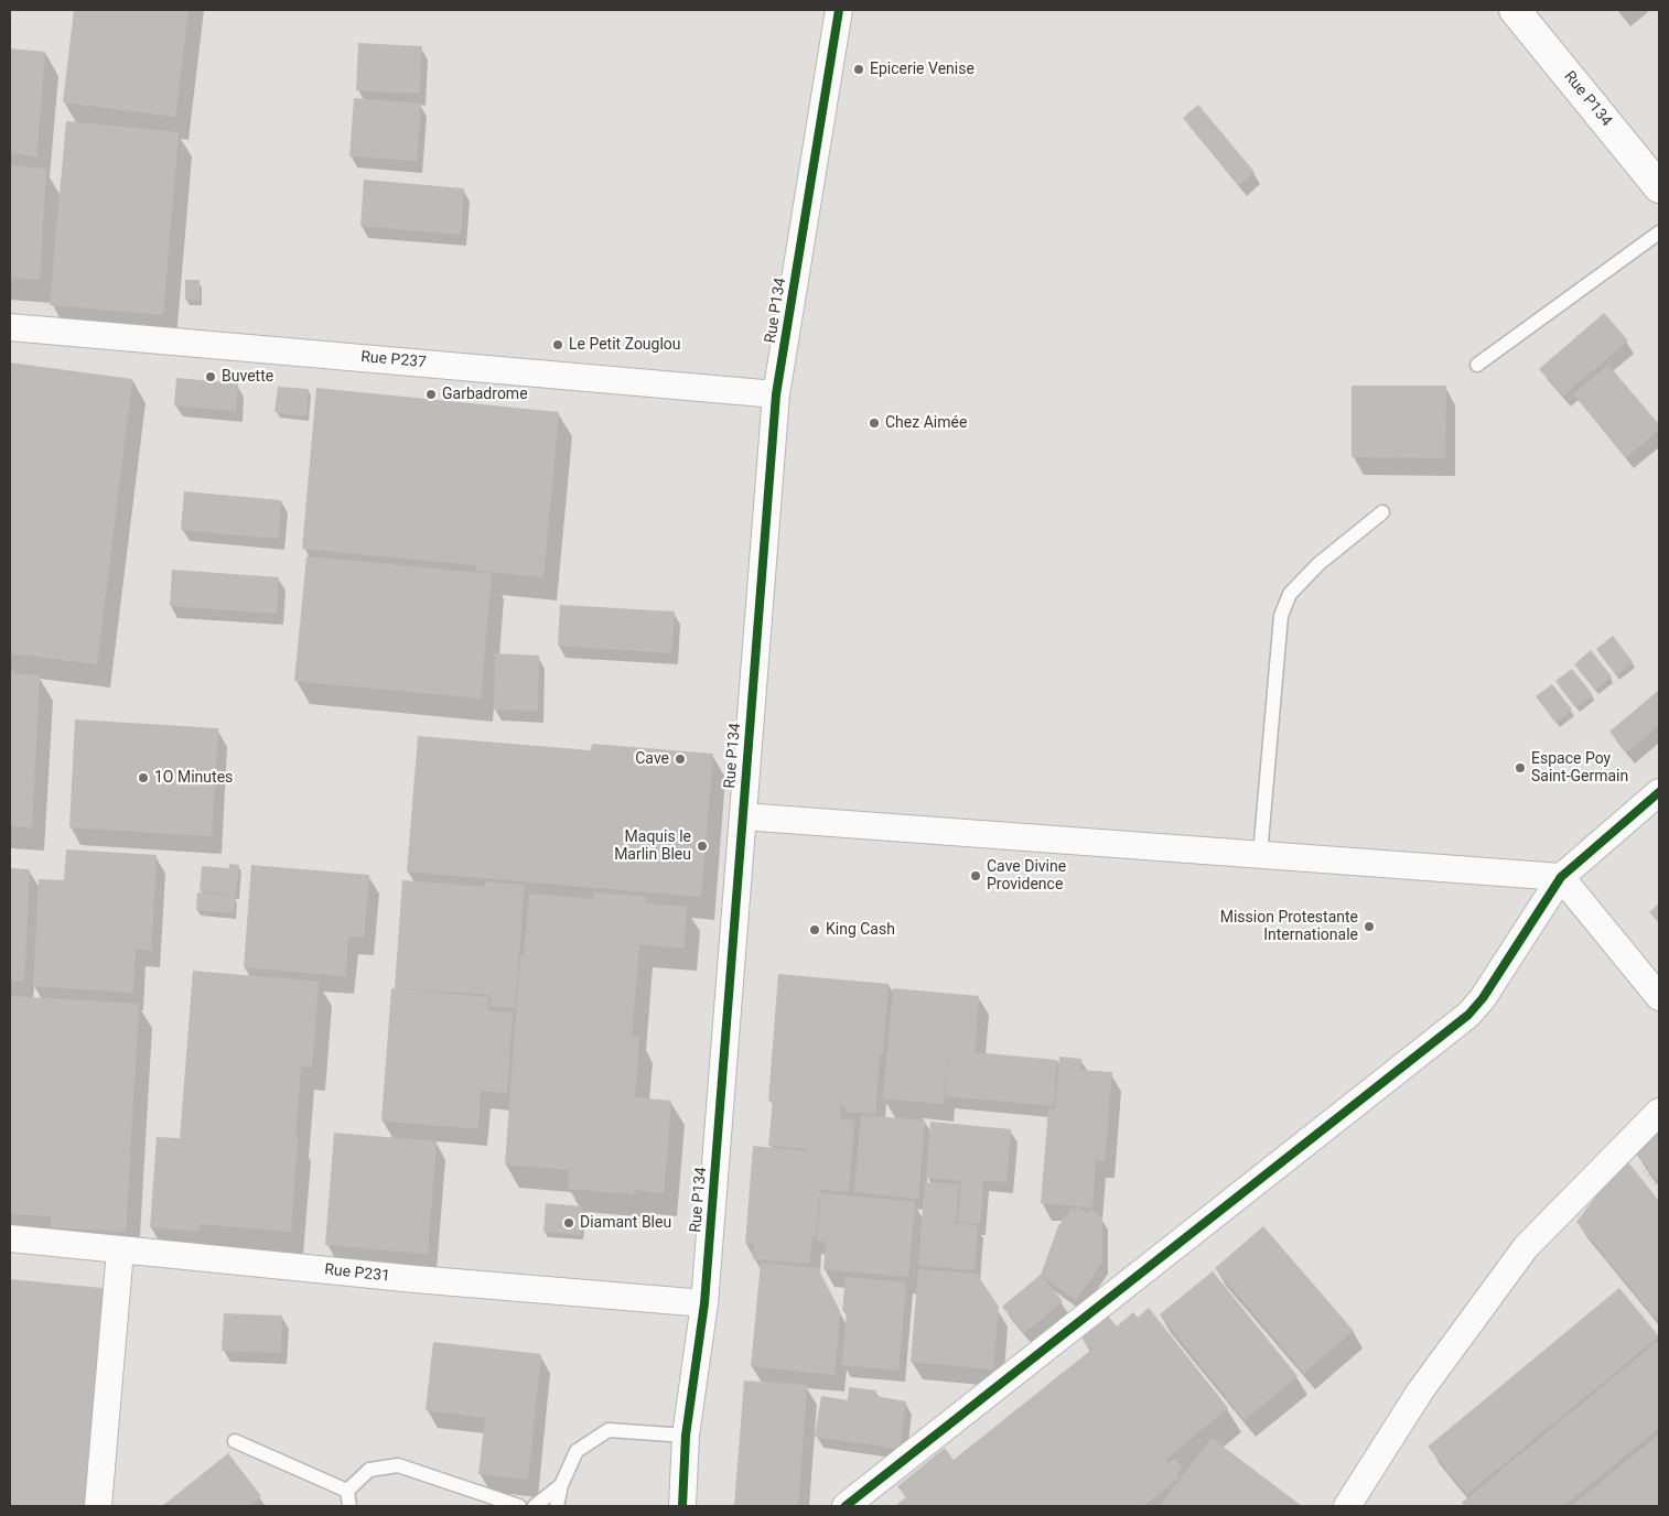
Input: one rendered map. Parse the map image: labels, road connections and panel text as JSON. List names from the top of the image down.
{
  "streets": {
    "street": ["Rue P134", "Rue P237", "Rue P231"]
  },
  "crossings": [
    ["Rue P134", "Rue P237"],
    ["Rue P134", "Rue P231"]
  ],
  "places": [
    "Epicerie Venise",
    "Le Petit Zouglou",
    "Buvette",
    "Garbadrome",
    "Chez Aimée",
    "Cave",
    "Espace Poy Saint-Germain",
    "1O Minutes",
    "Maquis le Marlin Bleu",
    "Cave Divine Providence",
    "Mission Protestante Internationale",
    "King Cash",
    "Diamant Bleu"
  ]
}
